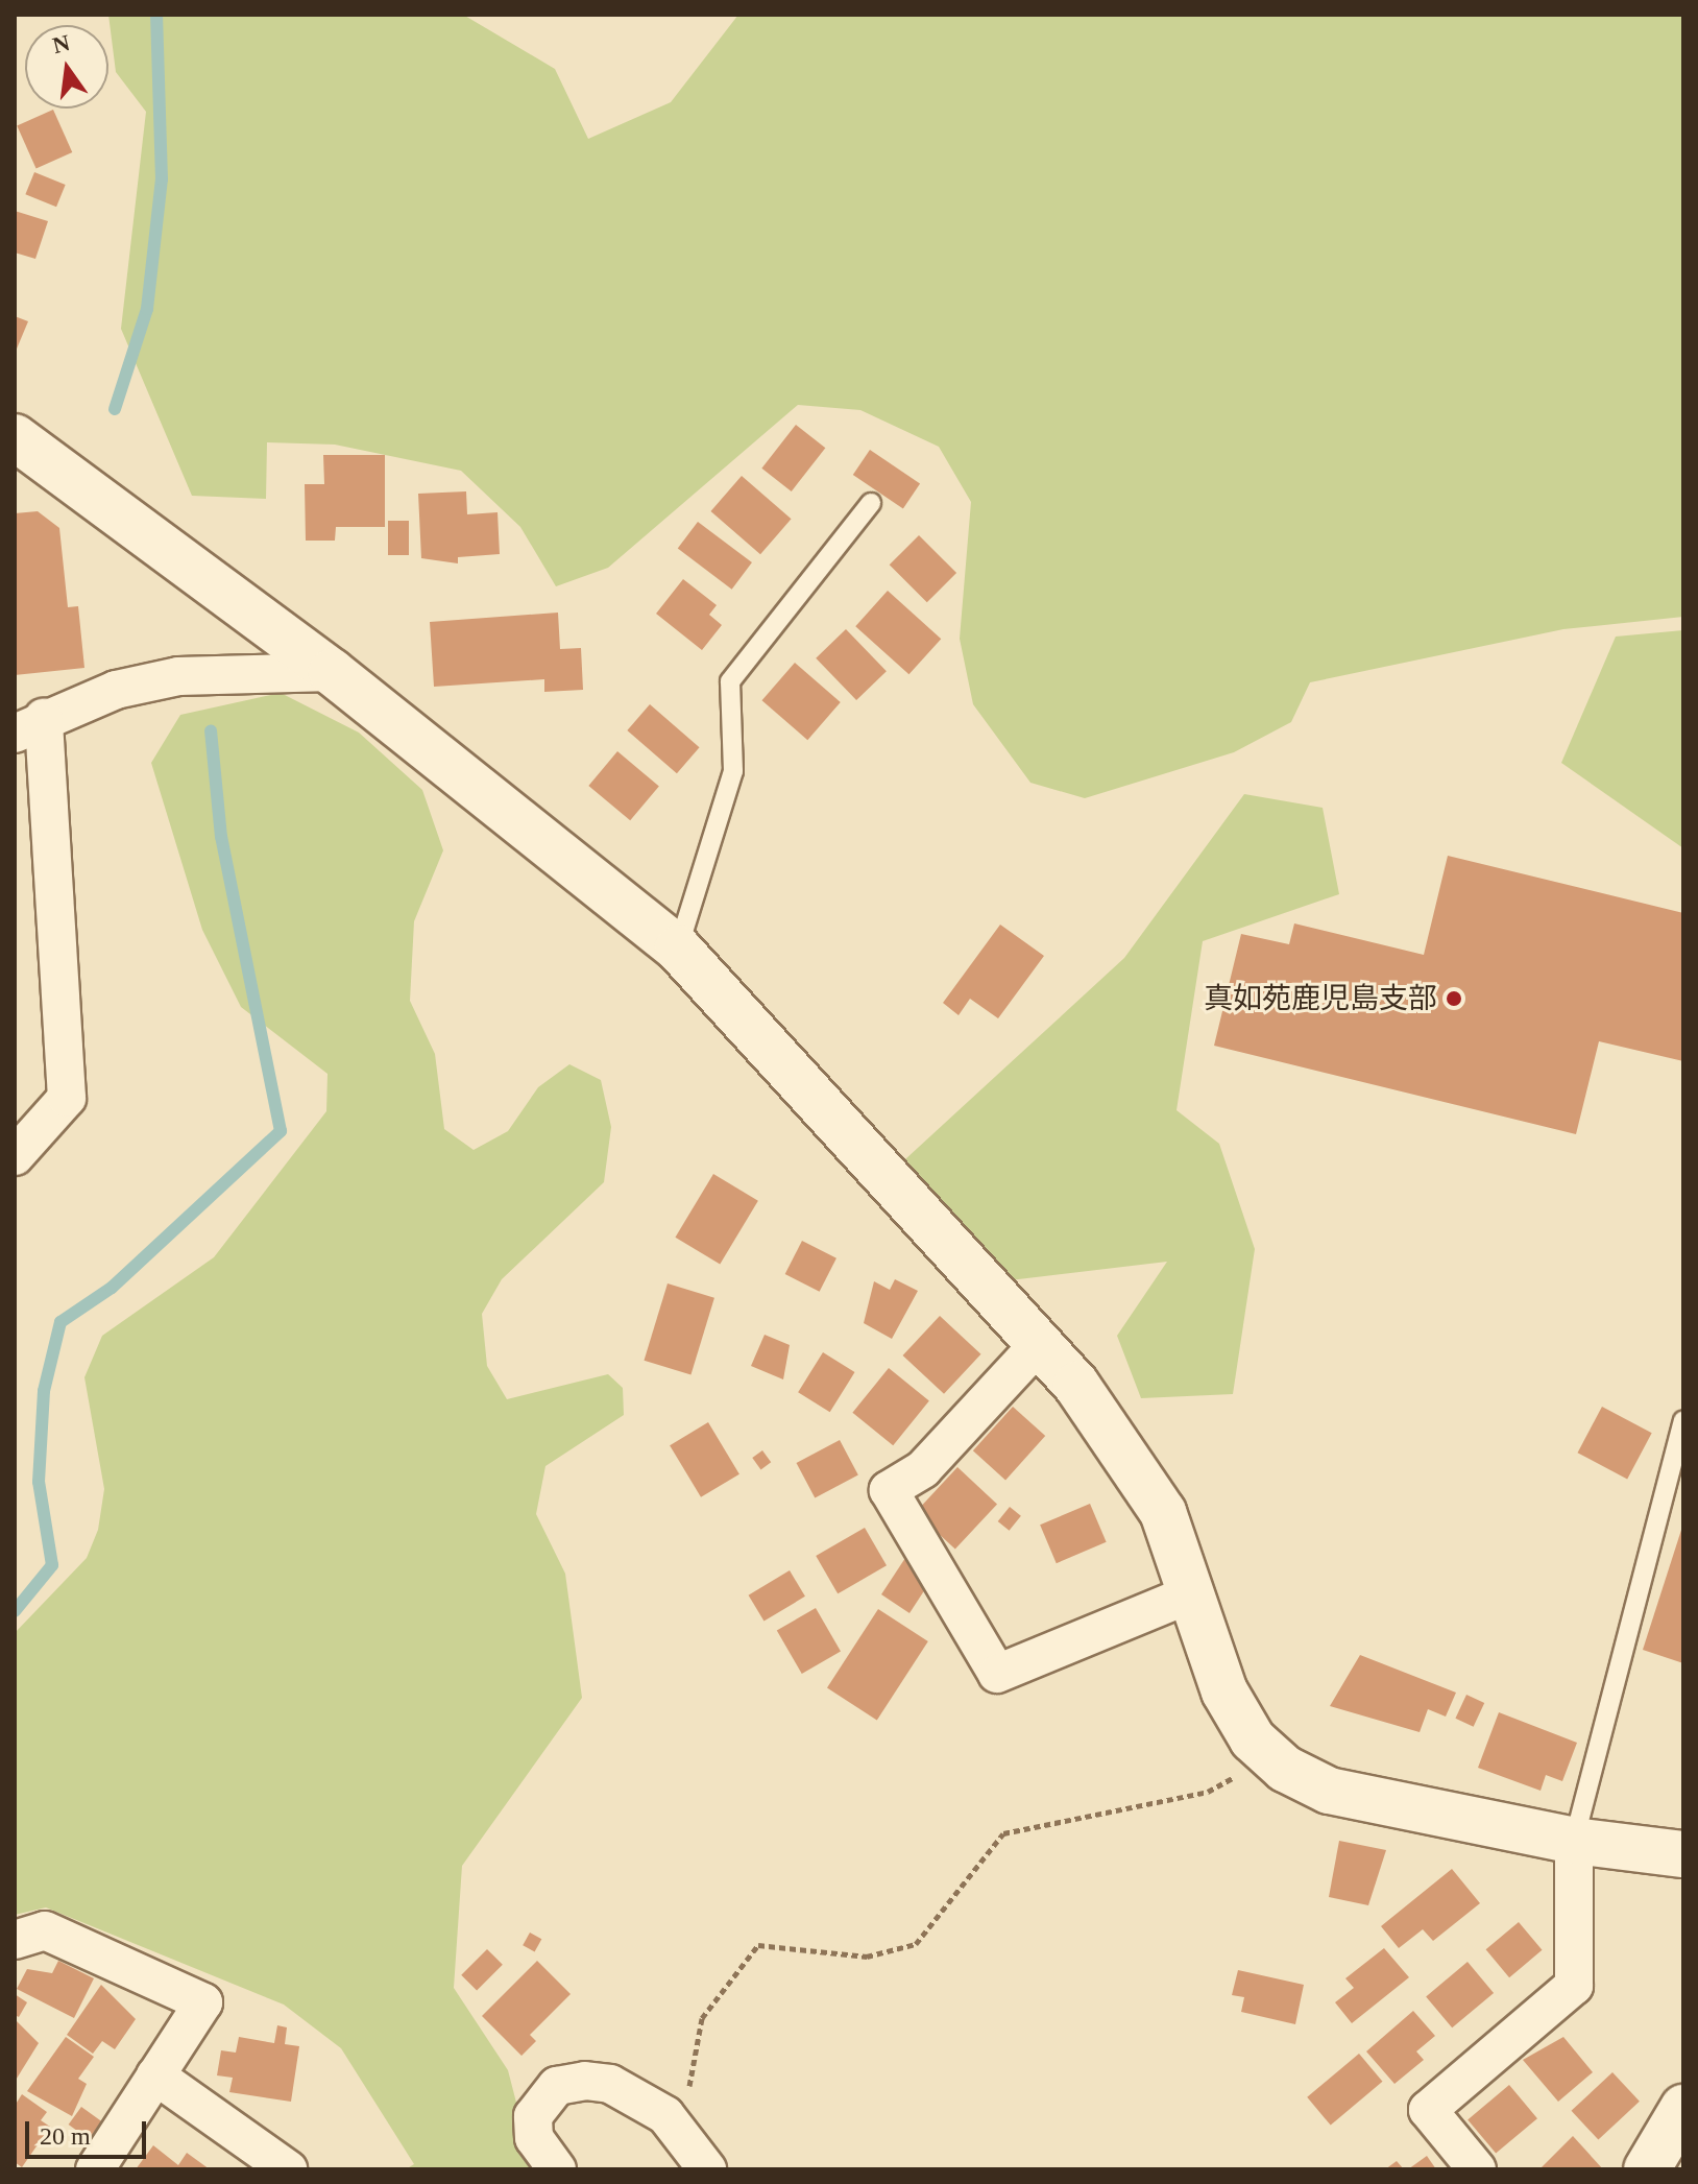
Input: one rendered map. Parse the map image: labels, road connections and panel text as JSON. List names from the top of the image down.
{
  "places": ["真如苑鹿児島支部"],
  "scale_bar": "20 m",
  "north": "top"
}
